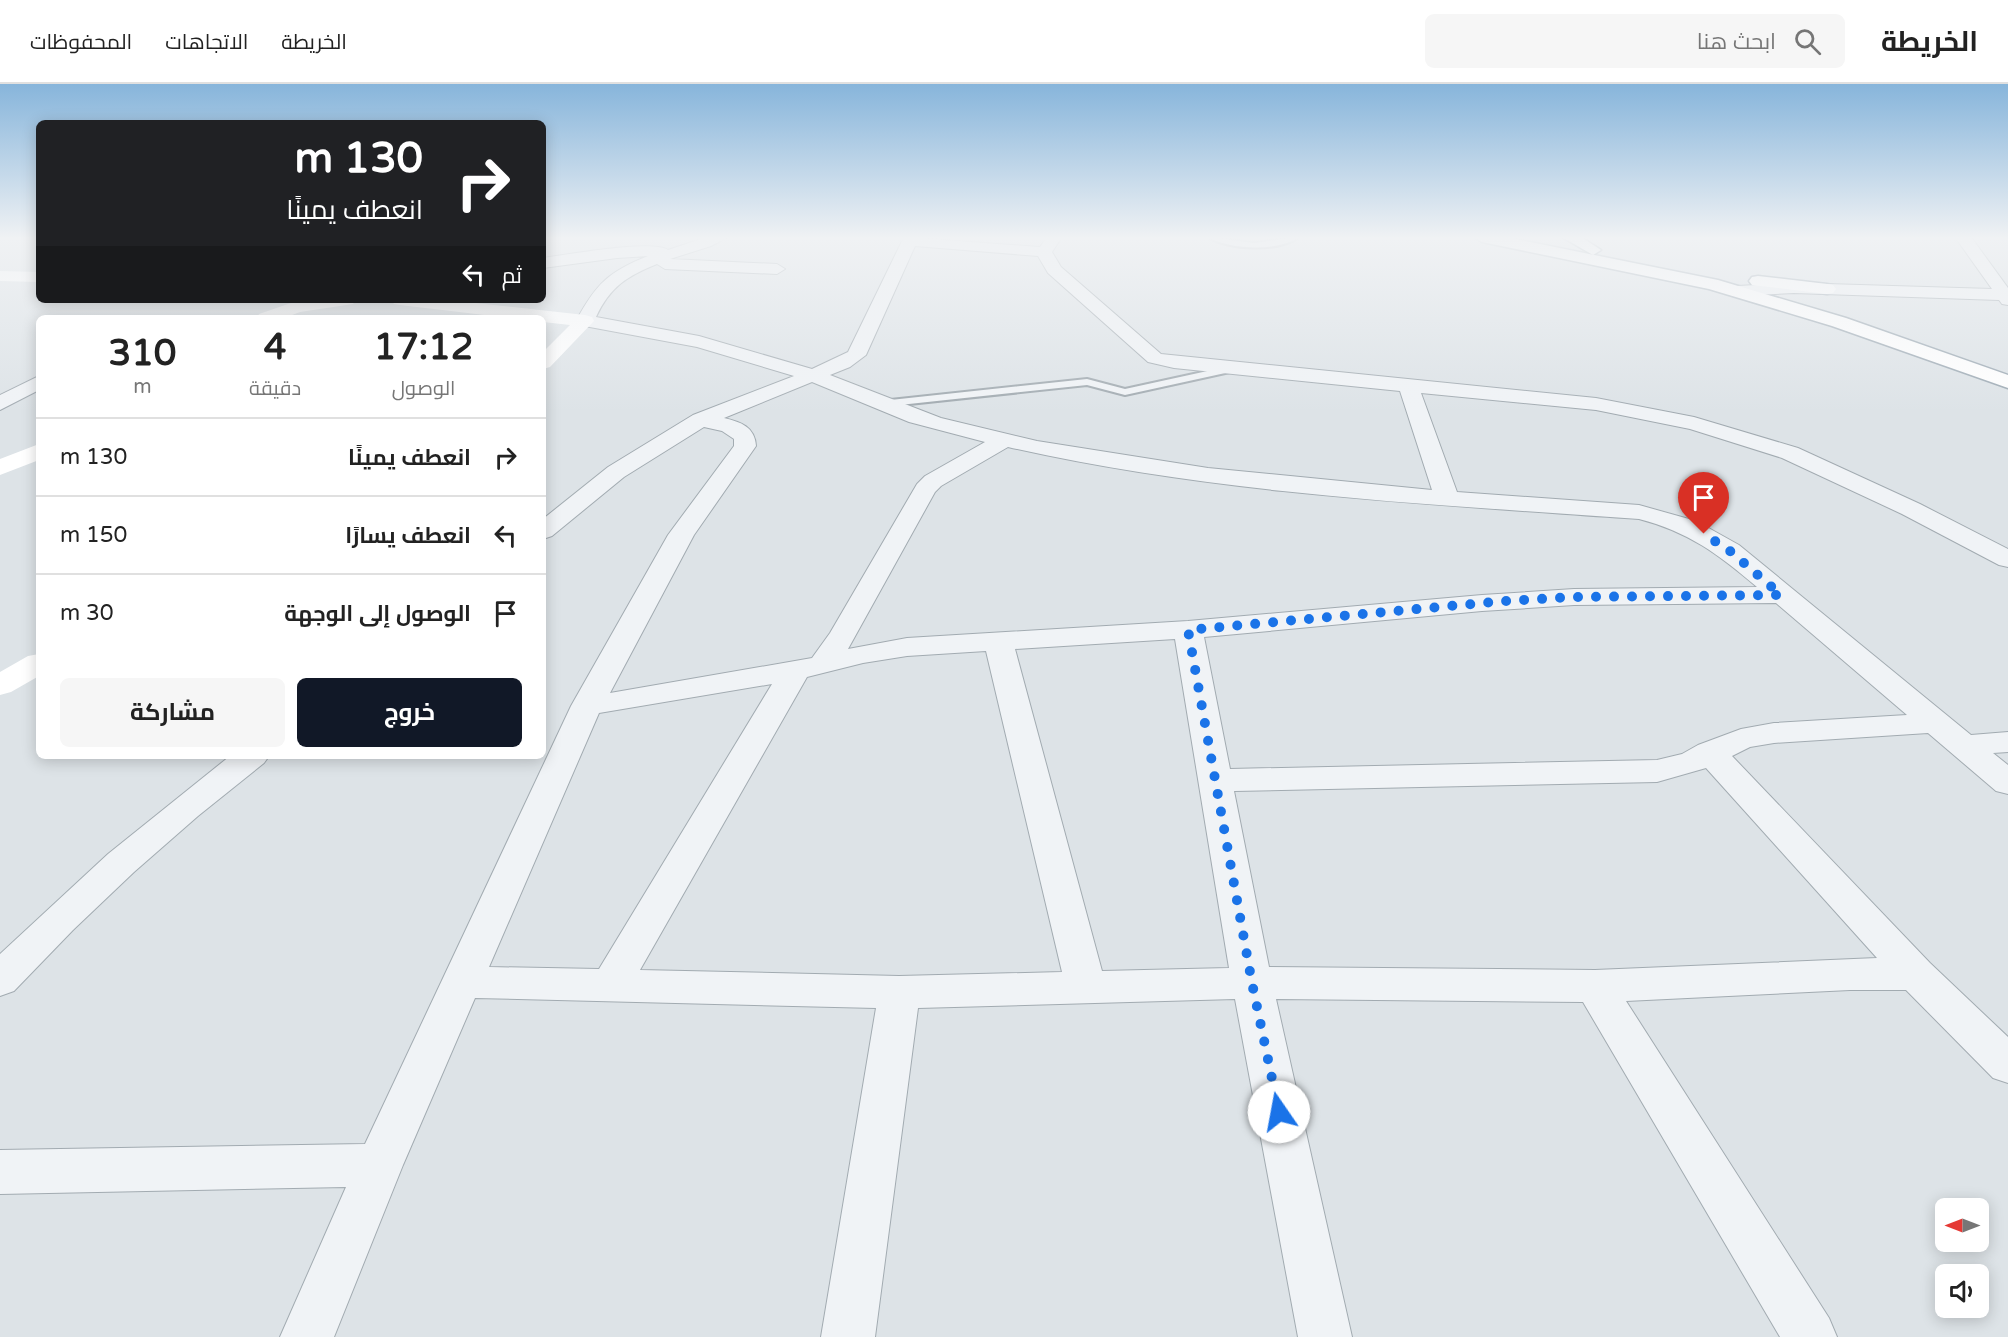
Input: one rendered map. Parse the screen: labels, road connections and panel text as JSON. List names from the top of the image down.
{
  "north": "left",
  "page": {
    "header": "الخريطة",
    "search": "ابحث هنا",
    "nav": ["الخريطة", "الاتجاهات", "المحفوظات"],
    "turn": ["130 m", "انعطف يمينًا"],
    "then": "ثم",
    "eta": [
      "17:12",
      "الوصول",
      "4",
      "دقيقة",
      "310",
      "m"
    ],
    "list": [
      {
        "name": "انعطف يمينًا",
        "value": "130 m"
      },
      {
        "name": "انعطف يسارًا",
        "value": "150 m"
      },
      {
        "name": "الوصول إلى الوجهة",
        "value": "30 m"
      }
    ],
    "buttons": ["خروج", "مشاركة"]
  }
}
